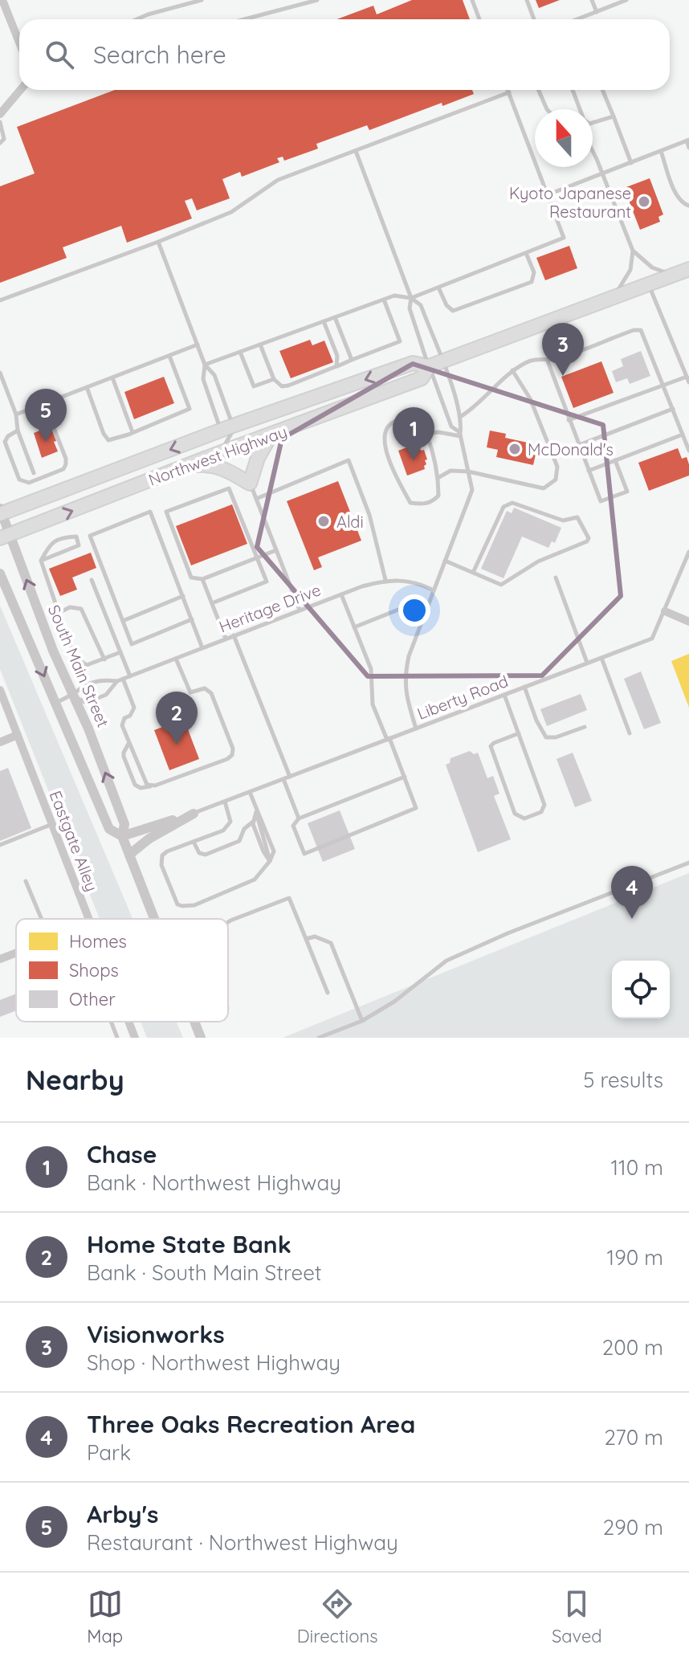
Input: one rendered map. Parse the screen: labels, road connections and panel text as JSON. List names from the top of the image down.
{
  "streets": {
    "main road": ["Northwest Highway"],
    "street": ["South Main Street", "Eastgate Alley"],
    "lane": ["Heritage Drive", "Liberty Road"]
  },
  "crossings": [
    ["Northwest Highway", "South Main Street"],
    ["Heritage Drive", "South Main Street"]
  ],
  "places": ["Kyoto Japanese Restaurant", "McDonald's", "Aldi"],
  "legend": ["Homes", "Shops", "Other"],
  "north": "top",
  "page": {
    "search": "Search here",
    "pins": [
      "3",
      "5",
      "1",
      "2",
      "4"
    ],
    "heading": ["Nearby", "5 results"],
    "list": [
      {
        "mark": "1",
        "name": "Chase",
        "note": "Bank · Northwest Highway",
        "value": "110 m"
      },
      {
        "mark": "2",
        "name": "Home State Bank",
        "note": "Bank · South Main Street",
        "value": "190 m"
      },
      {
        "mark": "3",
        "name": "Visionworks",
        "note": "Shop · Northwest Highway",
        "value": "200 m"
      },
      {
        "mark": "4",
        "name": "Three Oaks Recreation Area",
        "note": "Park",
        "value": "270 m"
      },
      {
        "mark": "5",
        "name": "Arby's",
        "note": "Restaurant · Northwest Highway",
        "value": "290 m"
      }
    ],
    "nav": ["Map", "Directions", "Saved"]
  }
}
